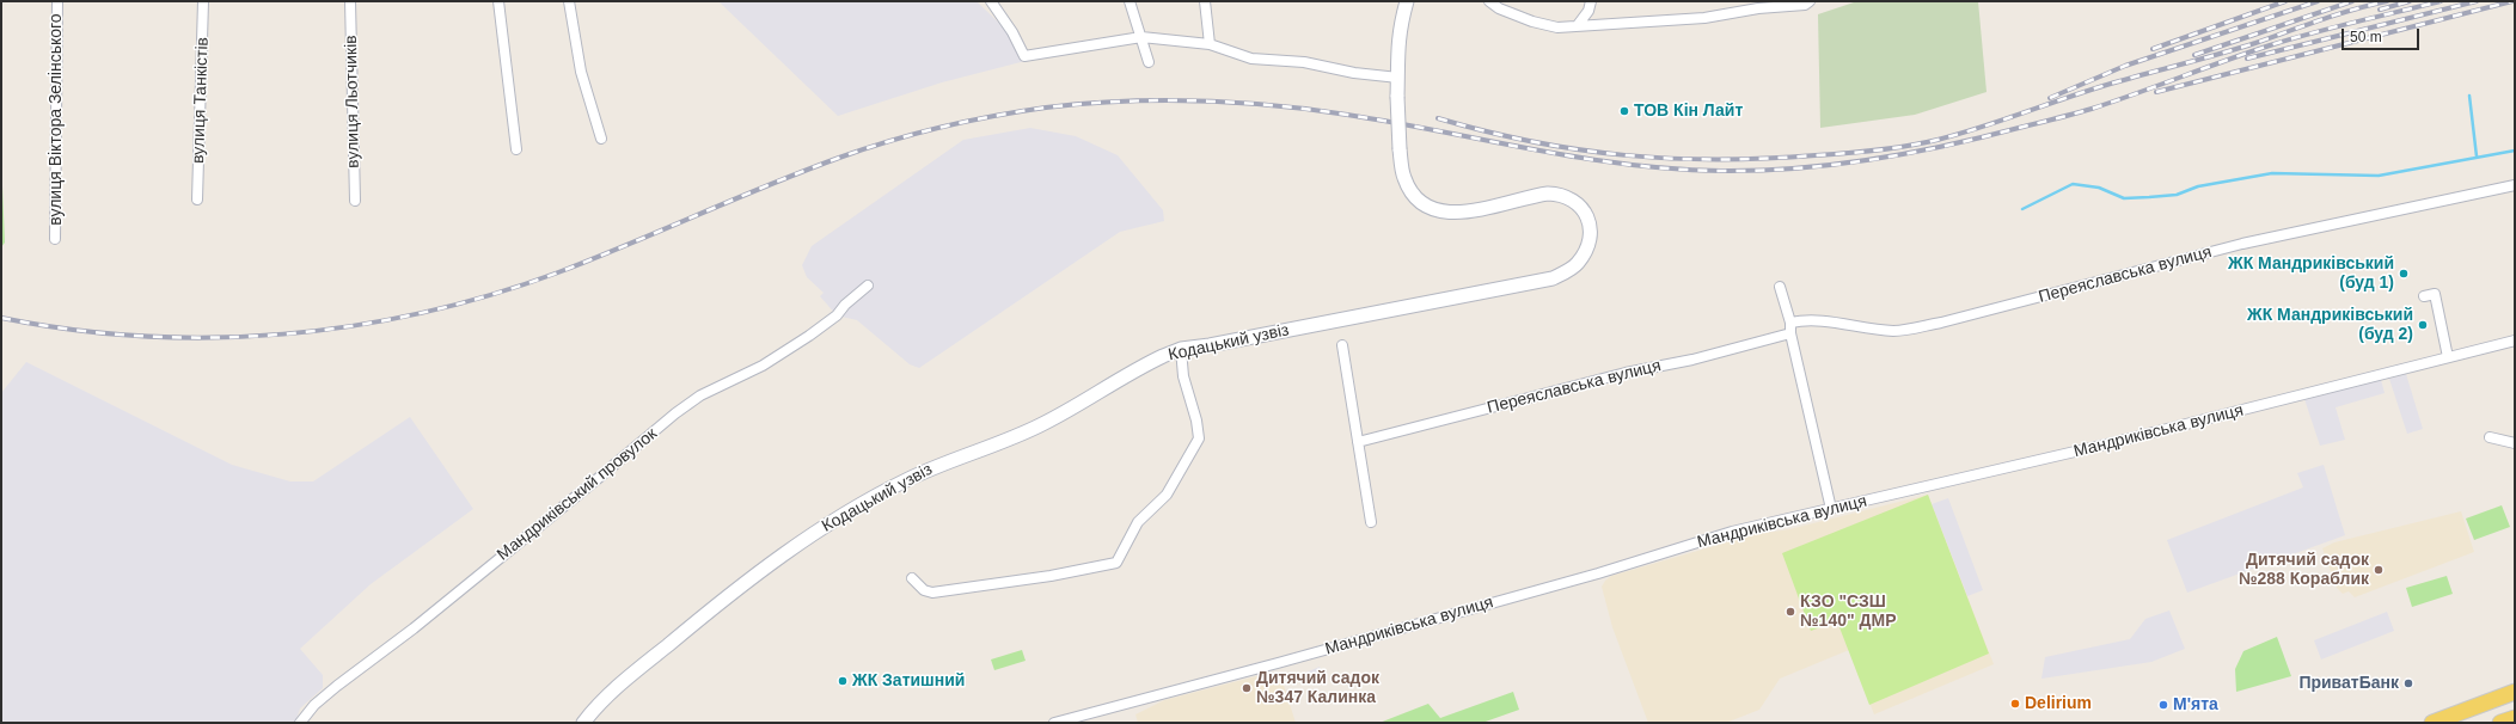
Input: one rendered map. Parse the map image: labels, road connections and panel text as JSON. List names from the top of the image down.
{
  "streets": {
    "street": [
      "вулиця Танкістів",
      "вулиця Льотчиків",
      "вулиця Віктора Зелінського",
      "Переяславська вулиця",
      "Кодацький узвіз",
      "Мандриківська вулиця",
      "Мандриківський провулок"
    ]
  },
  "places": [
    "ТОВ Кін Лайт",
    "ЖК Мандриківський (буд 1)",
    "ЖК Мандриківський (буд 2)",
    "Дитячий садок №288 Кораблик",
    "КЗО \"СЗШ №140\" ДМР",
    "ЖК Затишний",
    "ПриватБанк",
    "Дитячий садок №347 Калинка",
    "Delirium",
    "М'ята"
  ],
  "scale_bar": "50 m"
}
